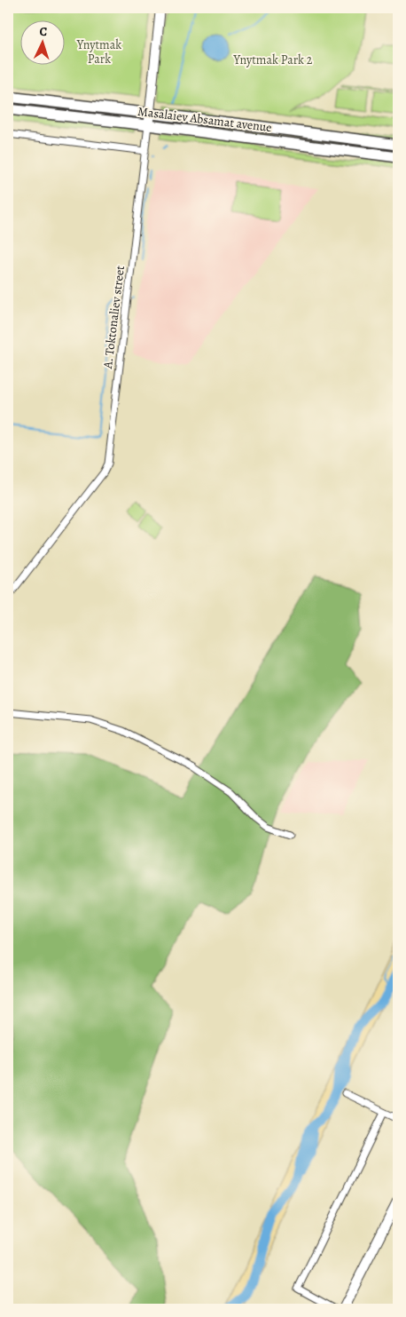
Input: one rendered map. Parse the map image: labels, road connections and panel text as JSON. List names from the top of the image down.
{
  "streets": {
    "main road": ["Masalaiev Absamat avenue", "A. Toktonaliev street"]
  },
  "crossings": [
    ["Masalaiev Absamat avenue", "A. Toktonaliev street"]
  ],
  "parks": ["Ynytmak Park", "Ynytmak Park 2"],
  "north": "top"
}
